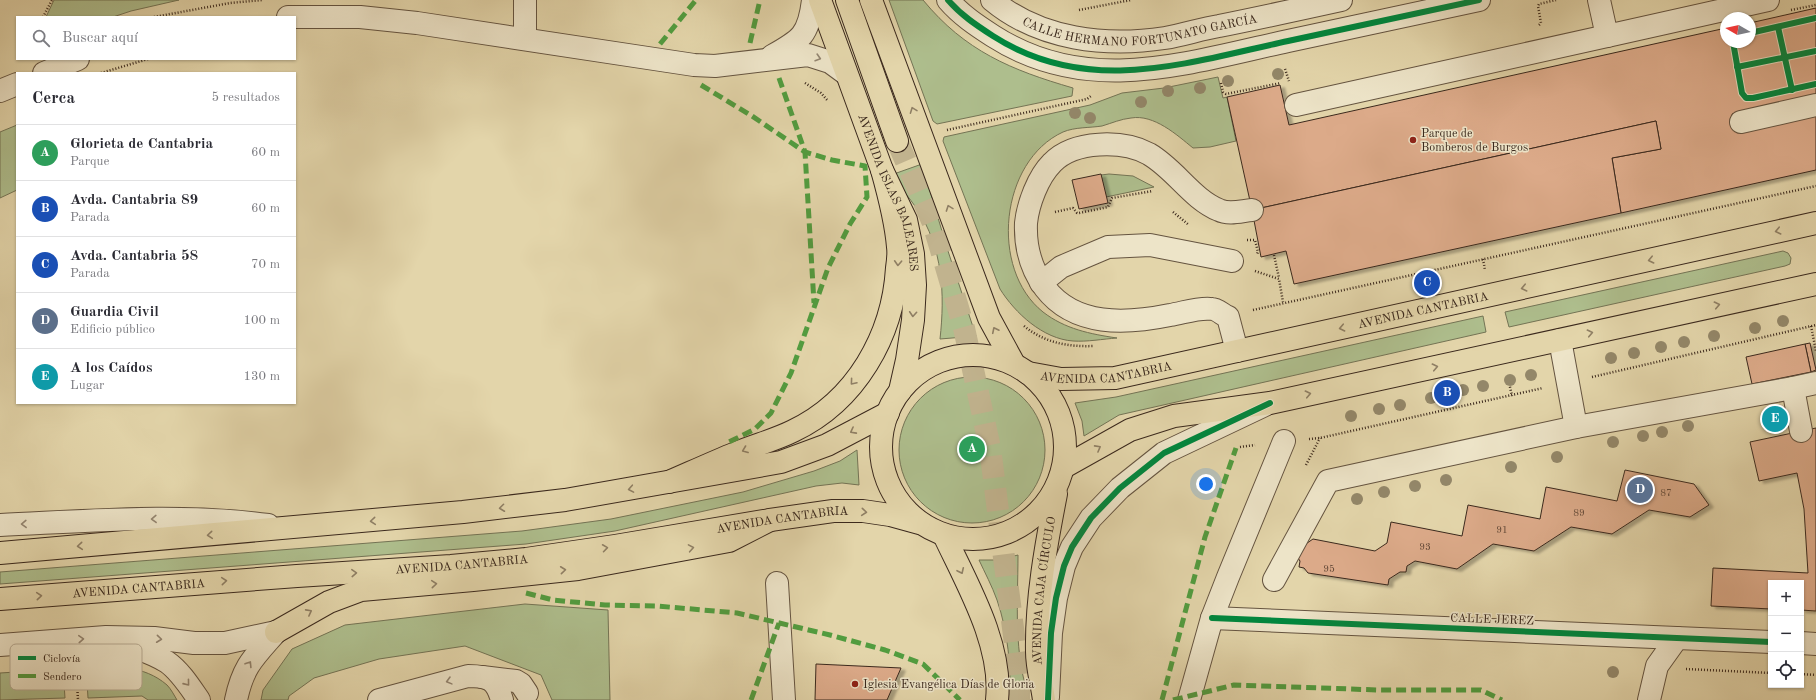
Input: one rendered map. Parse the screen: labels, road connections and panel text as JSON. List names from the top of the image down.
{
  "streets": {
    "main road": ["AVENIDA ISLAS BALEARES", "AVENIDA CANTABRIA", "AVENIDA CAJA CÍRCULO"],
    "street": ["CALLE HERMANO FORTUNATO GARCÍA", "CALLE JEREZ"]
  },
  "crossings": [
    ["AVENIDA ISLAS BALEARES", "AVENIDA CANTABRIA"],
    ["AVENIDA CANTABRIA", "AVENIDA CAJA CÍRCULO"]
  ],
  "places": ["Parque de Bomberos de Burgos", "Iglesia Evangélica Días de Gloria"],
  "house_numbers": [
    "87",
    "89",
    "91",
    "93",
    "95"
  ],
  "legend": ["Ciclovía", "Sendero"],
  "north": "left",
  "page": {
    "search": "Buscar aquí",
    "heading": ["Cerca", "5 resultados"],
    "list": [
      {
        "mark": "A",
        "name": "Glorieta de Cantabria",
        "note": "Parque",
        "value": "60 m"
      },
      {
        "mark": "B",
        "name": "Avda. Cantabria 89",
        "note": "Parada",
        "value": "60 m"
      },
      {
        "mark": "C",
        "name": "Avda. Cantabria 58",
        "note": "Parada",
        "value": "70 m"
      },
      {
        "mark": "D",
        "name": "Guardia Civil",
        "note": "Edificio público",
        "value": "100 m"
      },
      {
        "mark": "E",
        "name": "A los Caídos",
        "note": "Lugar",
        "value": "130 m"
      }
    ],
    "pins": [
      "C",
      "B",
      "E",
      "A",
      "D"
    ],
    "map_buttons": ["+", "−"]
  }
}
